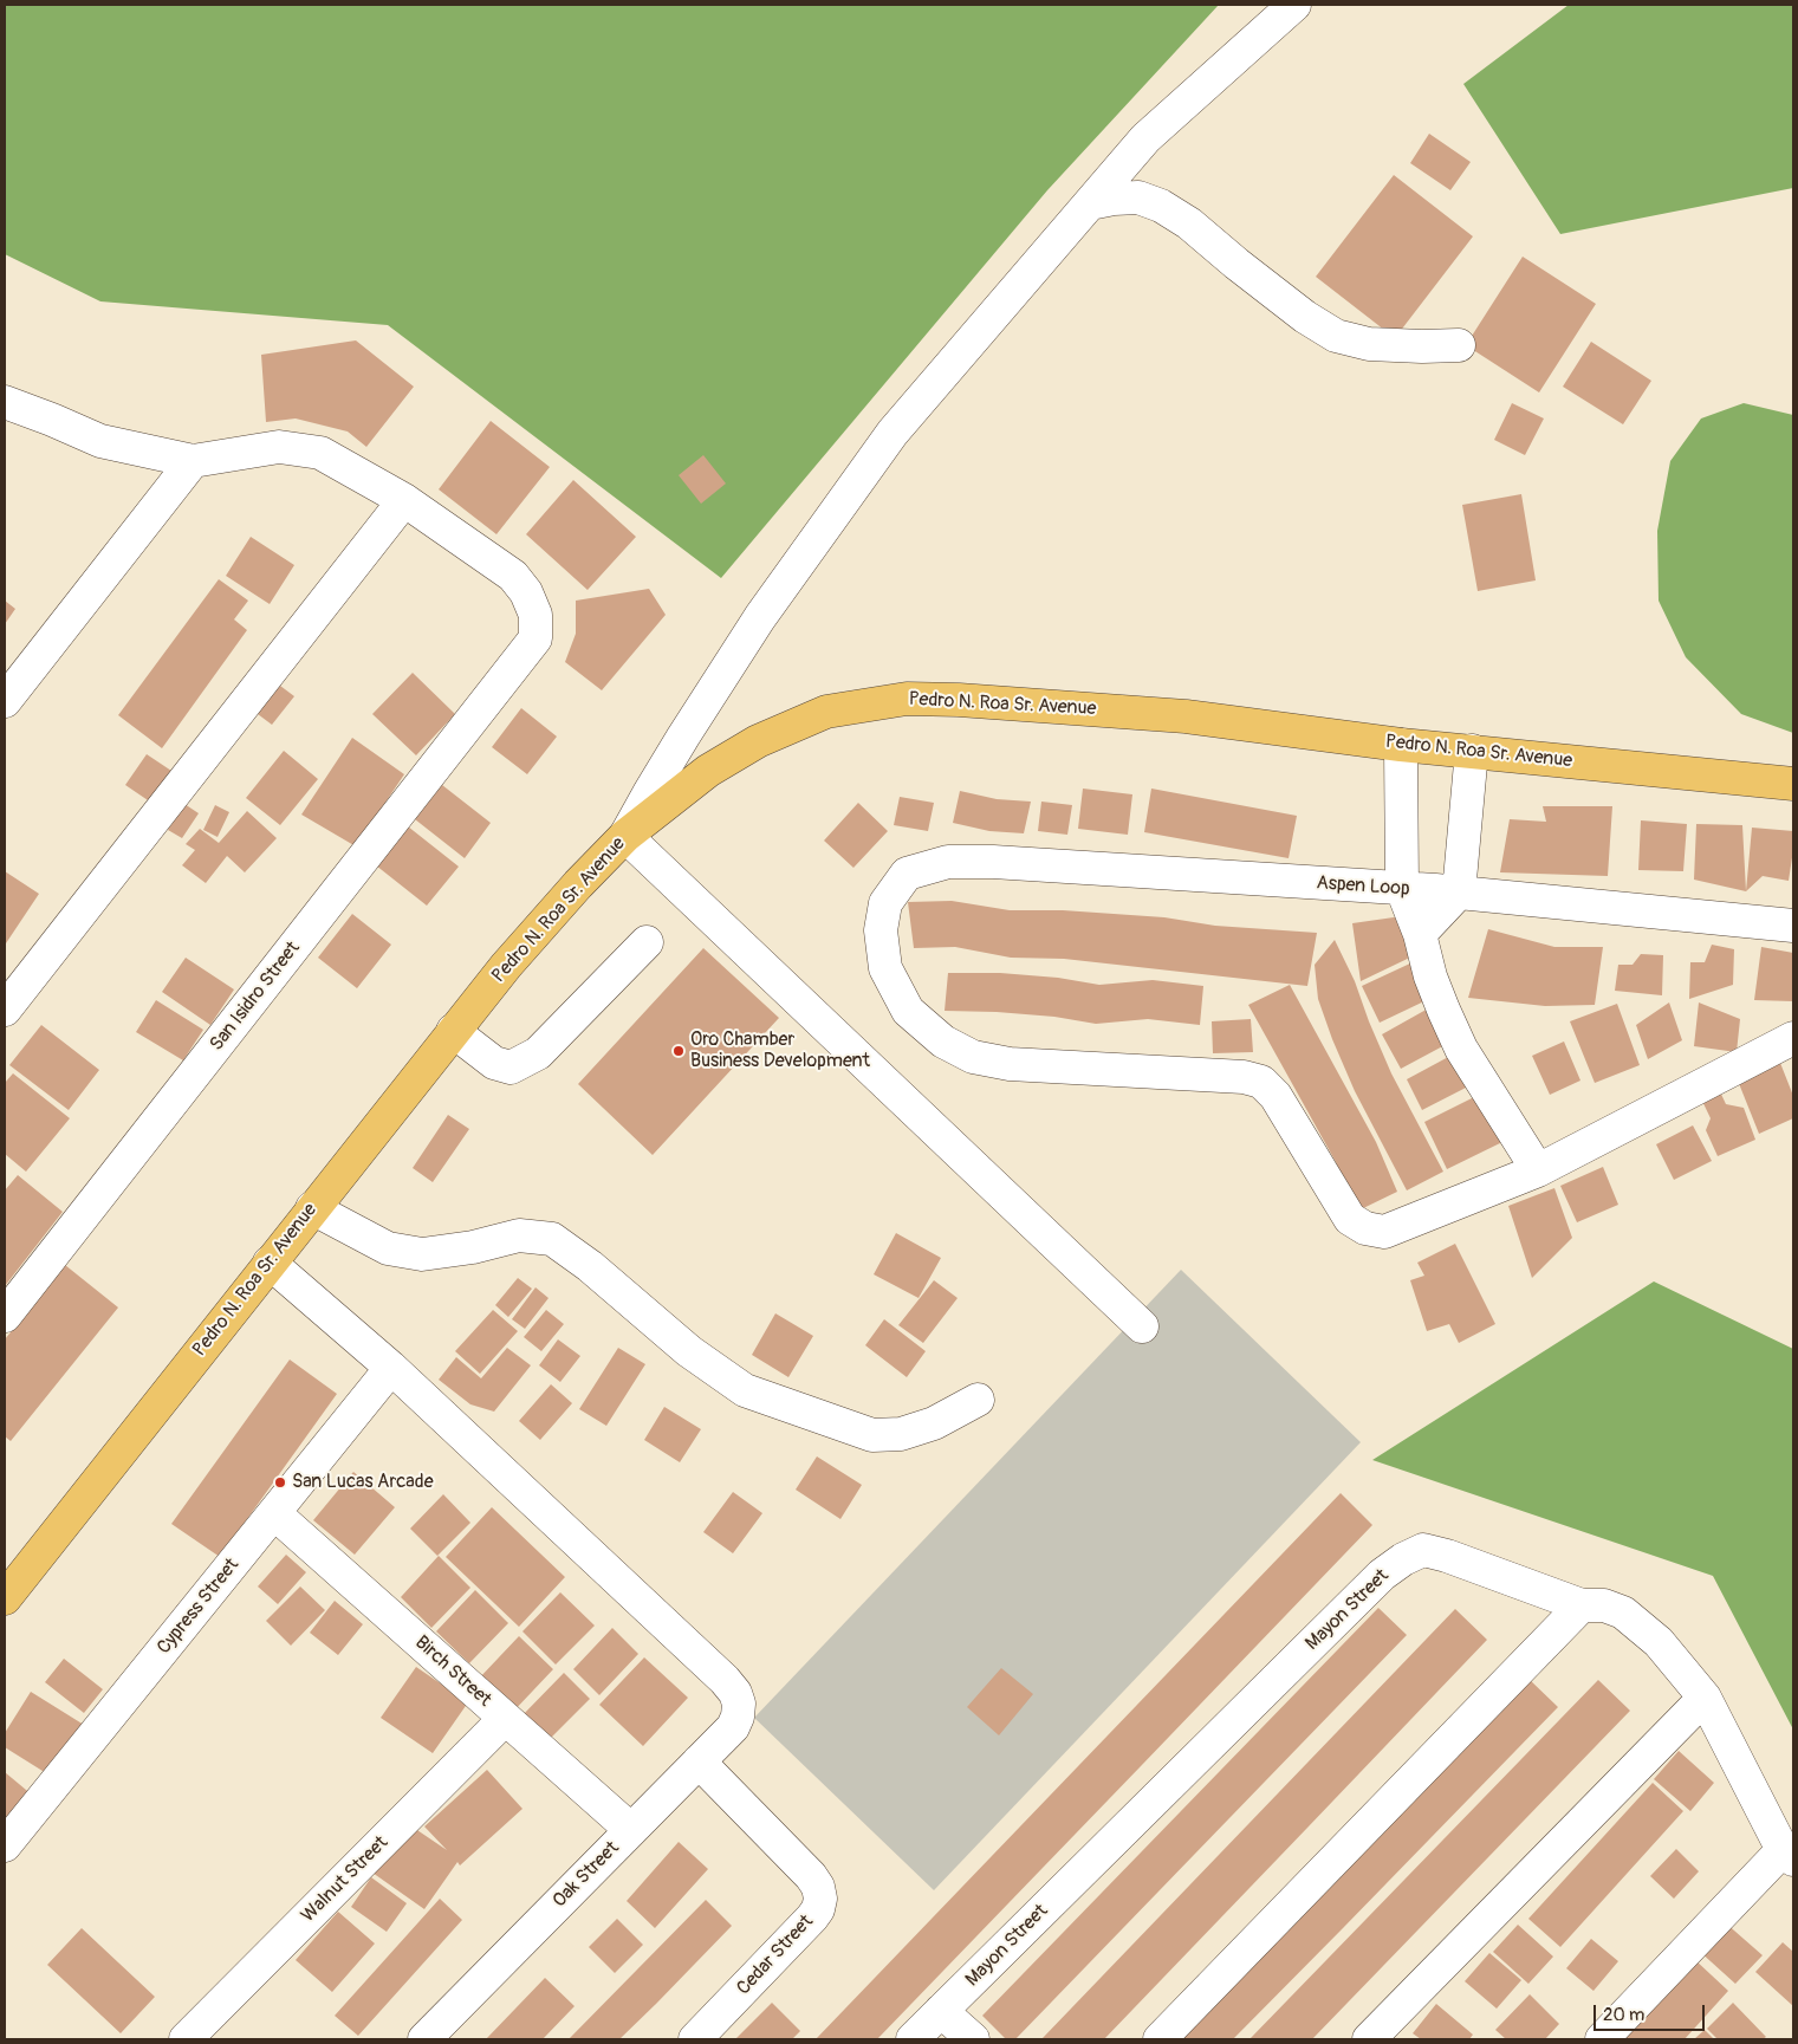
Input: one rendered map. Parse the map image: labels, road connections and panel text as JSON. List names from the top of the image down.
{
  "streets": {
    "main road": ["Pedro N. Roa Sr. Avenue"],
    "street": [
      "Aspen Loop",
      "San Isidro Street",
      "Cypress Street",
      "Mayon Street",
      "Birch Street",
      "Oak Street",
      "Walnut Street",
      "Cedar Street"
    ]
  },
  "crossings": [
    ["Cypress Street", "Birch Street"],
    ["Cypress Street", "Oak Street"],
    ["Birch Street", "Oak Street"],
    ["Birch Street", "Walnut Street"],
    ["Oak Street", "Cedar Street"]
  ],
  "places": ["Oro Chamber Business Development", "San Lucas Arcade"],
  "scale_bar": "20 m"
}
